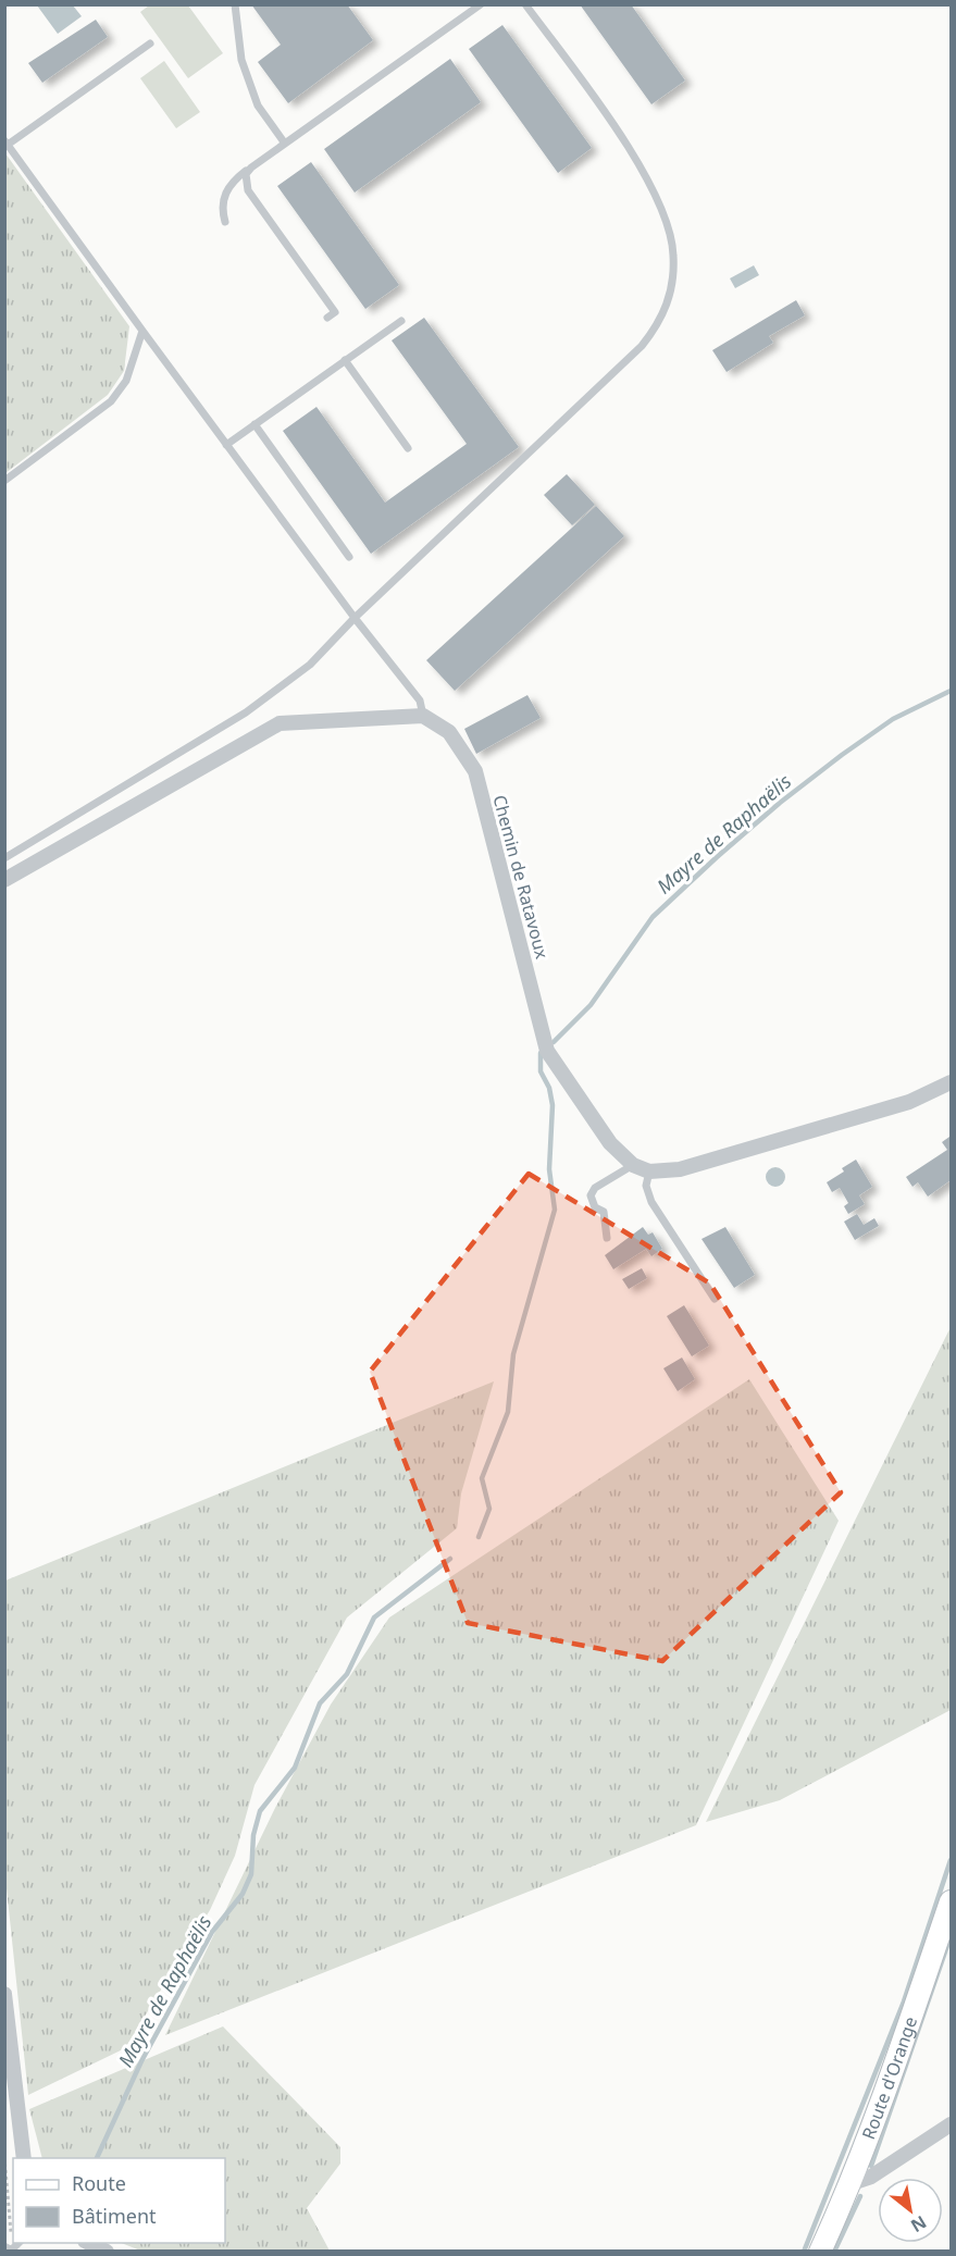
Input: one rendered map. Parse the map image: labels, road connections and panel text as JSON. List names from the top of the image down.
{
  "streets": {
    "main road": ["Route d'Orange"],
    "street": ["Chemin de Ratavoux"]
  },
  "water": ["Mayre de Raphaëlis"],
  "legend": ["Route", "Bâtiment"],
  "north": "bottom right"
}
